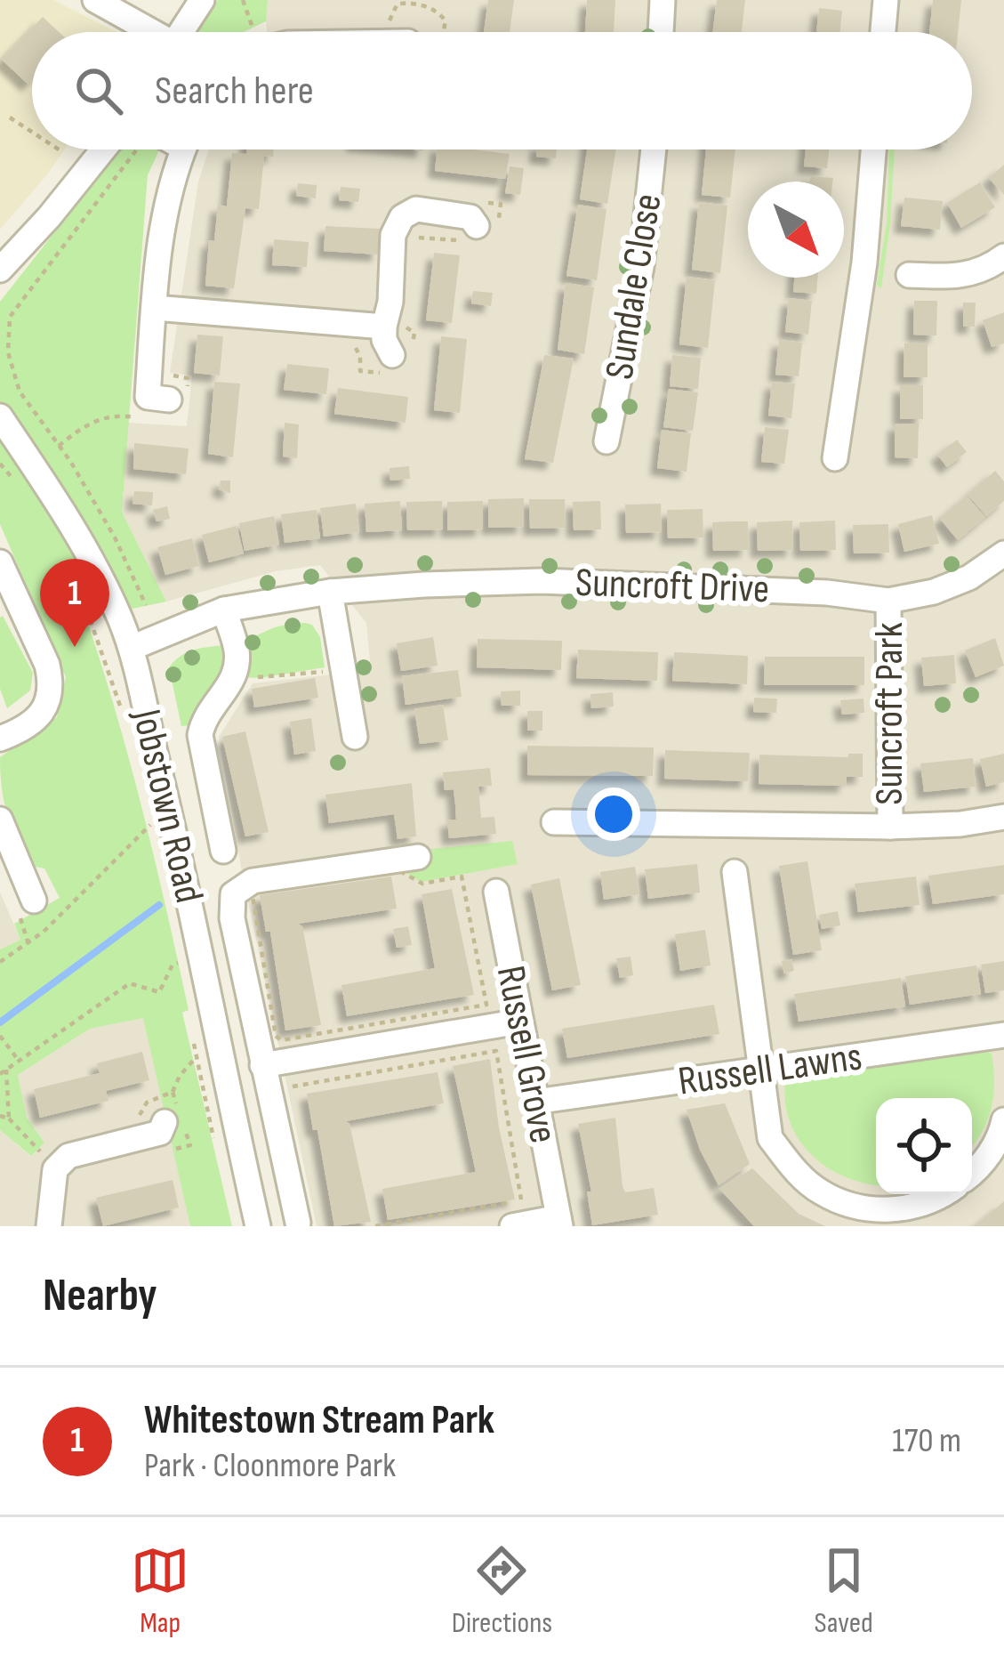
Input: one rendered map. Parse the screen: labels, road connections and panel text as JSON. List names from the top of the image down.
{
  "streets": {
    "street": [
      "Sundale Close",
      "Suncroft Drive",
      "Suncroft Park",
      "Jobstown Road",
      "Russell Grove",
      "Russell Lawns"
    ]
  },
  "crossings": [
    ["Suncroft Drive", "Suncroft Park"],
    ["Suncroft Drive", "Jobstown Road"],
    ["Russell Grove", "Russell Lawns"]
  ],
  "north": "bottom right",
  "page": {
    "search": "Search here",
    "pins": "1",
    "heading": "Nearby",
    "list": [
      {
        "mark": "1",
        "name": "Whitestown Stream Park",
        "note": "Park · Cloonmore Park",
        "value": "170 m"
      }
    ],
    "nav": ["Map", "Directions", "Saved"]
  }
}
